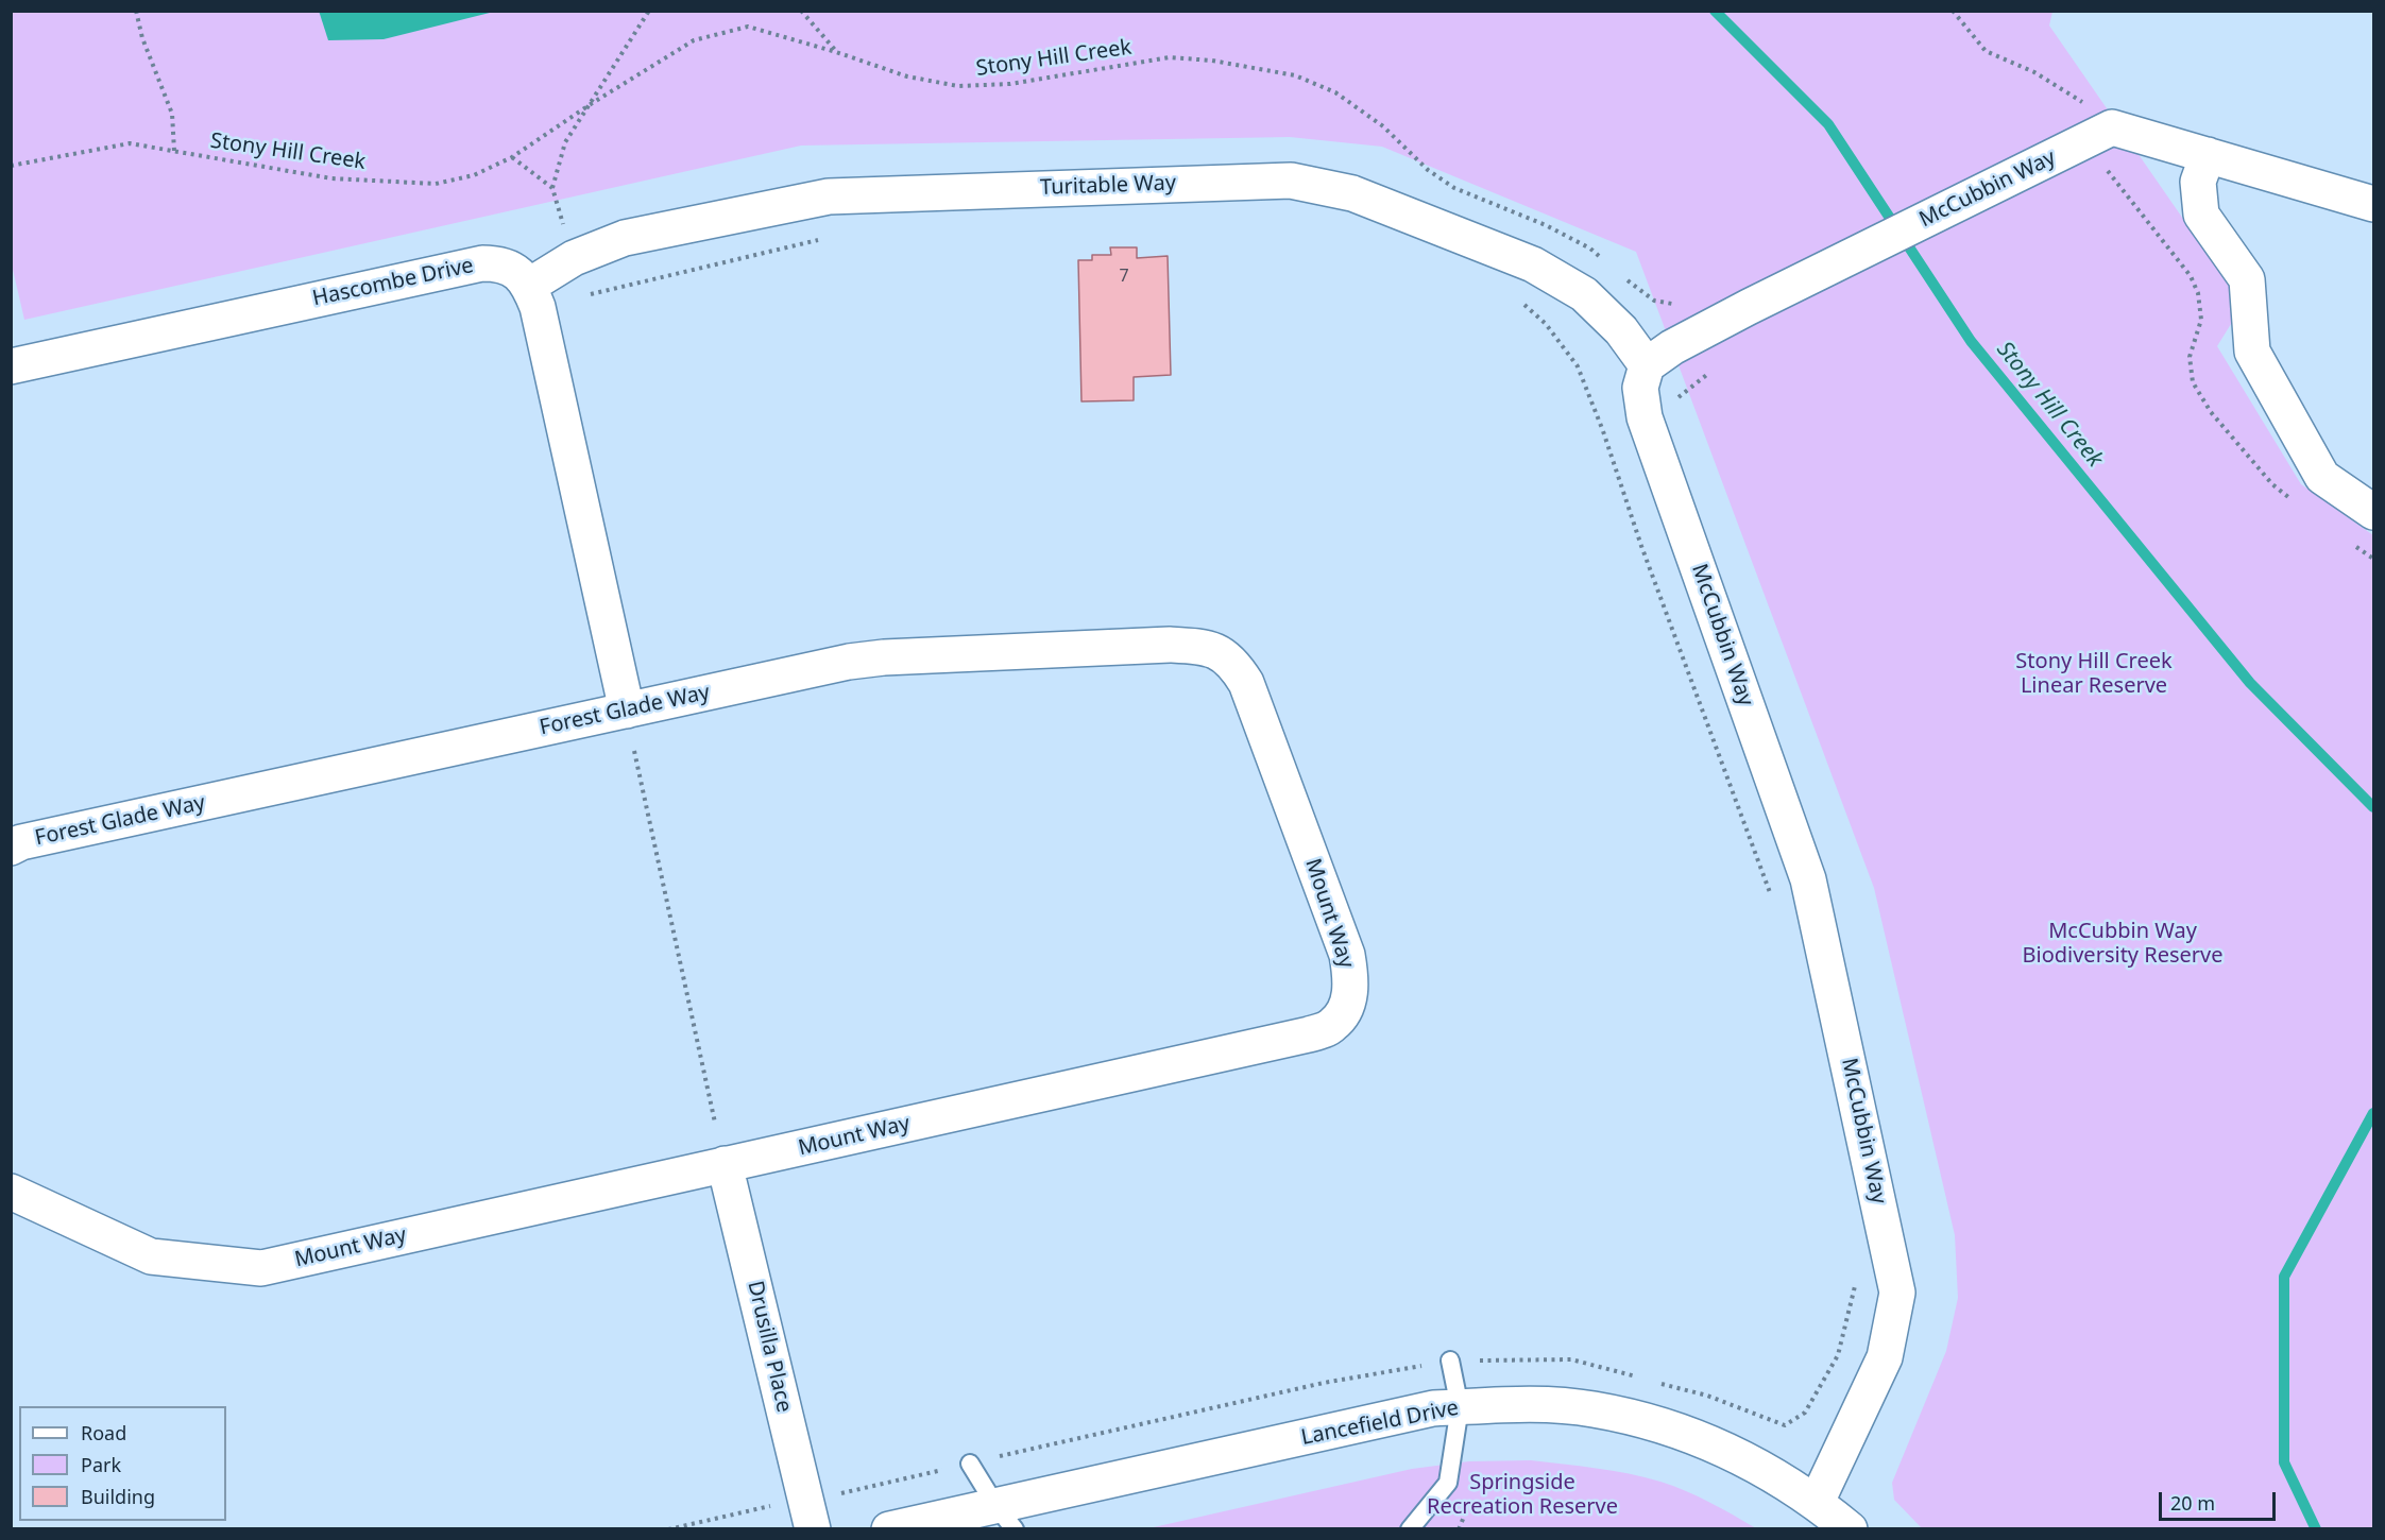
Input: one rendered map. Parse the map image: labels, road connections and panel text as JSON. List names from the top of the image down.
{
  "streets": {
    "street": [
      "Turitable Way",
      "McCubbin Way",
      "Hascombe Drive",
      "Forest Glade Way",
      "Mount Way",
      "Drusilla Place",
      "Lancefield Drive"
    ],
    "path": ["Stony Hill Creek"]
  },
  "crossings": [
    ["Turitable Way", "McCubbin Way"],
    ["Turitable Way", "Hascombe Drive"],
    ["McCubbin Way", "Lancefield Drive"],
    ["Forest Glade Way", "Mount Way"],
    ["Mount Way", "Drusilla Place"]
  ],
  "water": ["Stony Hill Creek"],
  "parks": ["Stony Hill Creek Linear Reserve", "McCubbin Way Biodiversity Reserve", "Springside Recreation Reserve"],
  "house_numbers": ["7"],
  "legend": ["Road", "Park", "Building"],
  "scale_bar": "20 m"
}
